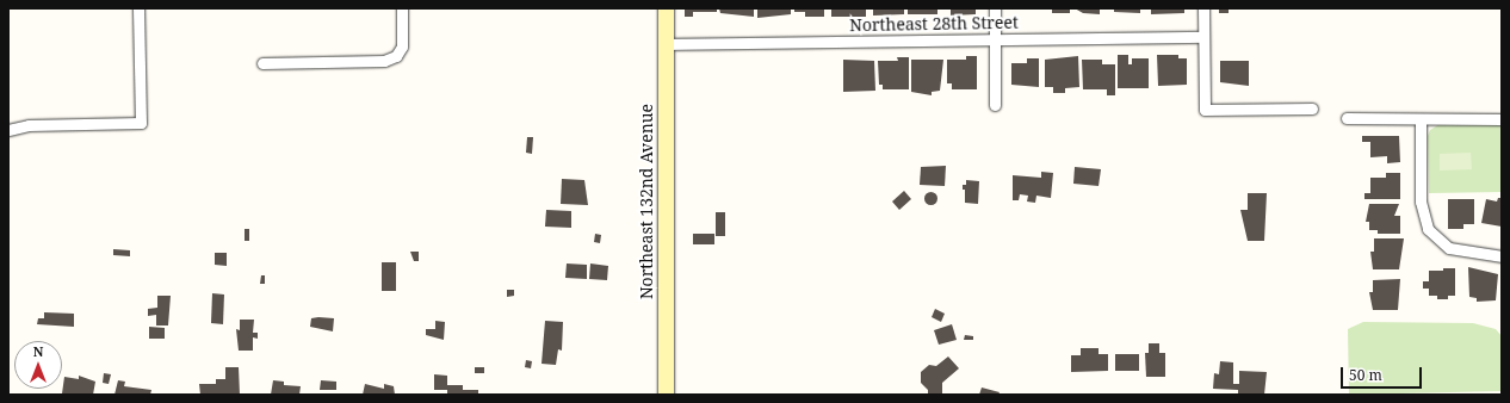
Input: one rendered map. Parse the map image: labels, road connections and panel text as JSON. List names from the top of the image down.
{
  "streets": {
    "street": ["Northeast 28th Street", "Northeast 132nd Avenue"]
  },
  "crossings": [
    ["Northeast 28th Street", "Northeast 132nd Avenue"]
  ],
  "scale_bar": "50 m",
  "north": "top"
}
